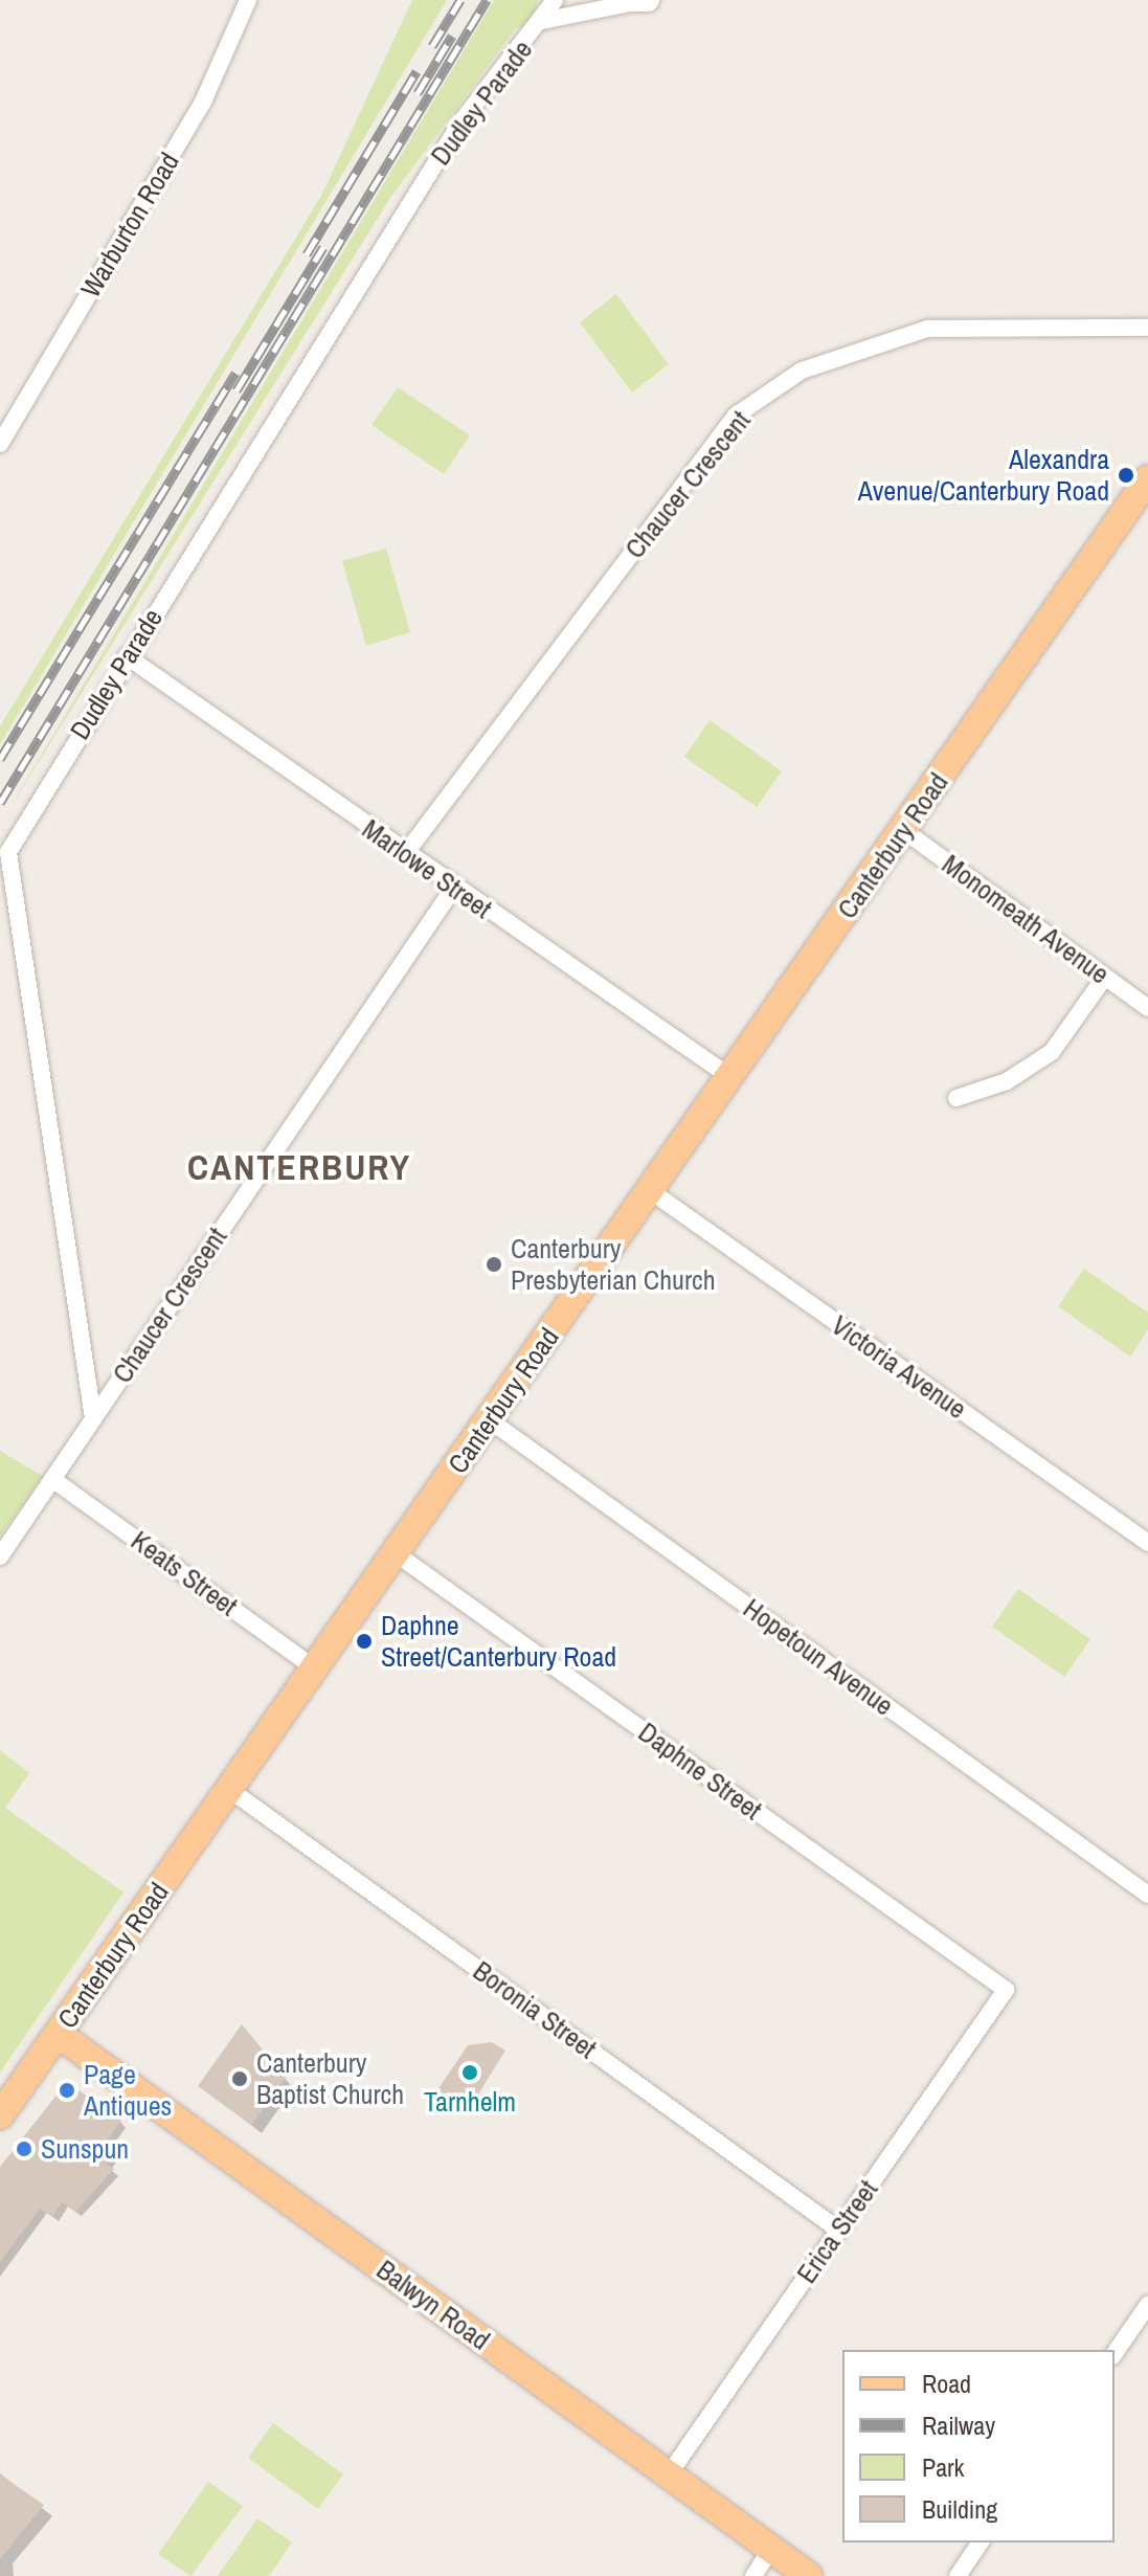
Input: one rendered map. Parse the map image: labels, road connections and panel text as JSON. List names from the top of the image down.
{
  "streets": {
    "main road": ["Canterbury Road", "Balwyn Road"],
    "street": [
      "Dudley Parade",
      "Warburton Road",
      "Chaucer Crescent",
      "Marlowe Street",
      "Monomeath Avenue",
      "Victoria Avenue",
      "Keats Street",
      "Hopetoun Avenue",
      "Daphne Street",
      "Boronia Street",
      "Erica Street"
    ]
  },
  "crossings": [
    ["Dudley Parade", "Chaucer Crescent"],
    ["Dudley Parade", "Marlowe Street"],
    ["Chaucer Crescent", "Marlowe Street"],
    ["Chaucer Crescent", "Keats Street"],
    ["Canterbury Road", "Marlowe Street"],
    ["Canterbury Road", "Monomeath Avenue"],
    ["Canterbury Road", "Victoria Avenue"],
    ["Canterbury Road", "Keats Street"],
    ["Canterbury Road", "Hopetoun Avenue"],
    ["Canterbury Road", "Daphne Street"],
    ["Canterbury Road", "Boronia Street"],
    ["Canterbury Road", "Balwyn Road"],
    ["Daphne Street", "Erica Street"],
    ["Boronia Street", "Erica Street"],
    ["Erica Street", "Balwyn Road"]
  ],
  "districts": ["CANTERBURY"],
  "places": [
    "Alexandra Avenue/Canterbury Road",
    "Canterbury Presbyterian Church",
    "Daphne Street/Canterbury Road",
    "Tarnhelm",
    "Canterbury Baptist Church",
    "Page Antiques",
    "Sunspun"
  ],
  "legend": [
    "Road",
    "Railway",
    "Park",
    "Building"
  ]
}
